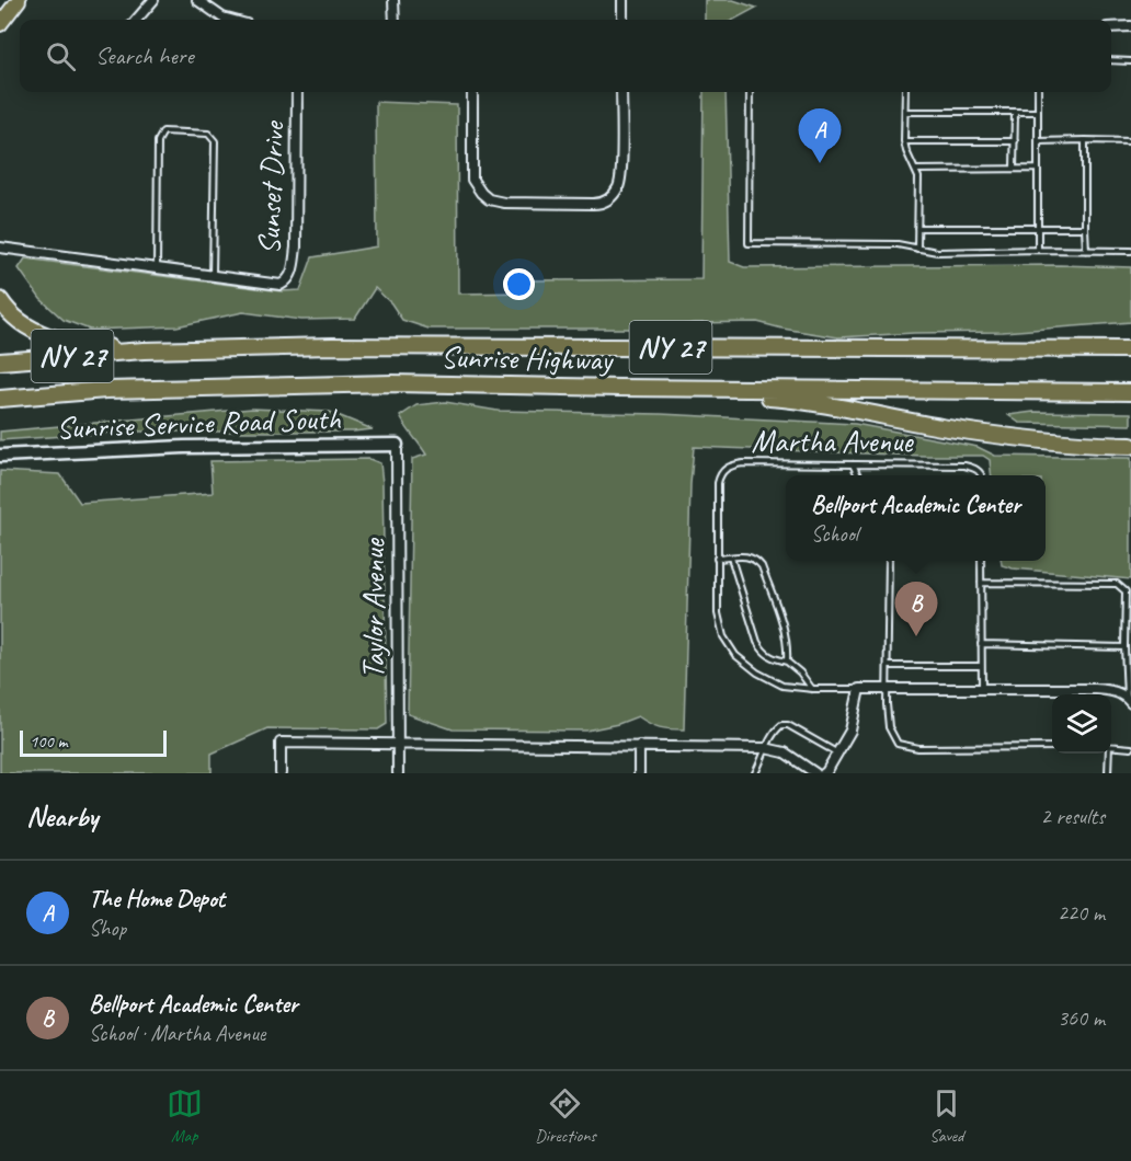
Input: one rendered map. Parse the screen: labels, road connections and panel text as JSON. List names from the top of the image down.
{
  "streets": {
    "highway": ["NY 27", "Sunrise Highway"],
    "street": [
      "Sunset Drive",
      "Sunrise Service Road South",
      "Martha Avenue",
      "Taylor Avenue"
    ]
  },
  "crossings": [
    ["Sunrise Service Road South", "Taylor Avenue"]
  ],
  "scale_bar": "100 m",
  "page": {
    "search": "Search here",
    "pins": ["A", "B"],
    "popup": ["Bellport Academic Center", "School"],
    "scale": "100 m",
    "heading": ["Nearby", "2 results"],
    "list": [
      {
        "mark": "A",
        "name": "The Home Depot",
        "note": "Shop",
        "value": "220 m"
      },
      {
        "mark": "B",
        "name": "Bellport Academic Center",
        "note": "School · Martha Avenue",
        "value": "360 m"
      }
    ],
    "nav": ["Map", "Directions", "Saved"]
  }
}
